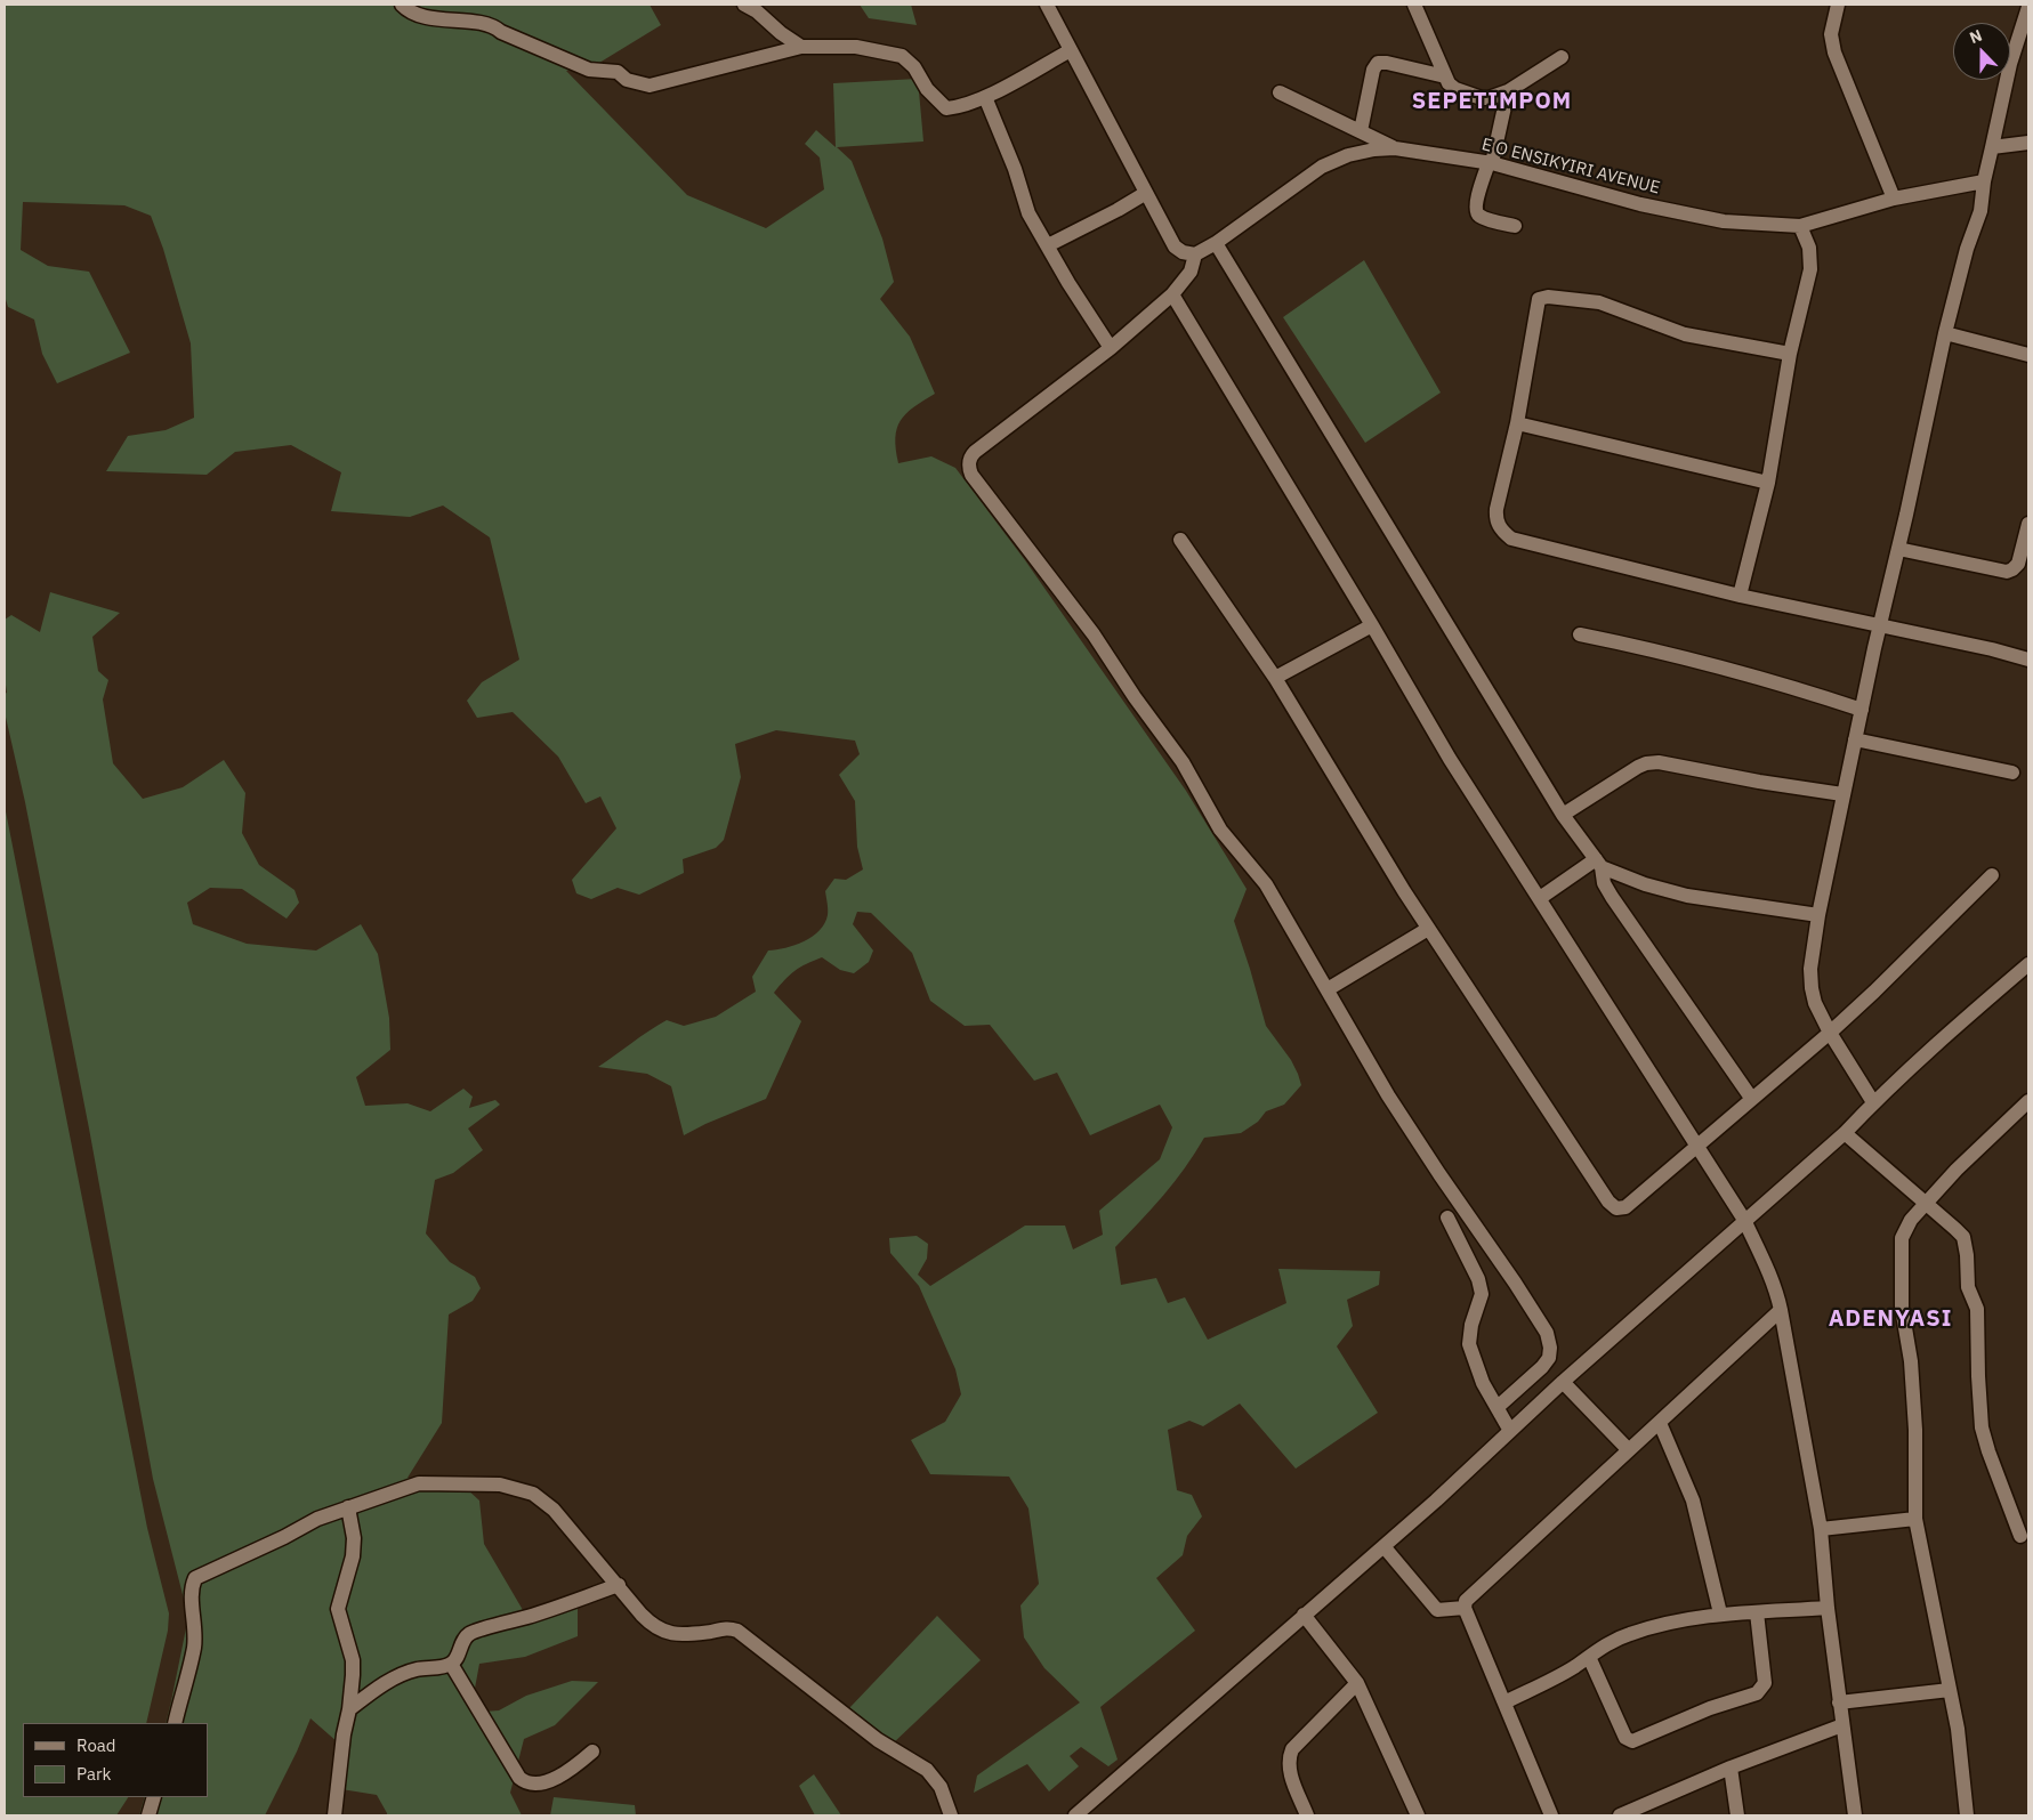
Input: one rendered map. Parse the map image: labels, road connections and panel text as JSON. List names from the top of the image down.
{
  "streets": {
    "street": ["E O ENSIKYIRI AVENUE"]
  },
  "districts": ["SEPETIMPOM", "ADENYASI"],
  "legend": ["Road", "Park"],
  "north": "top"
}
